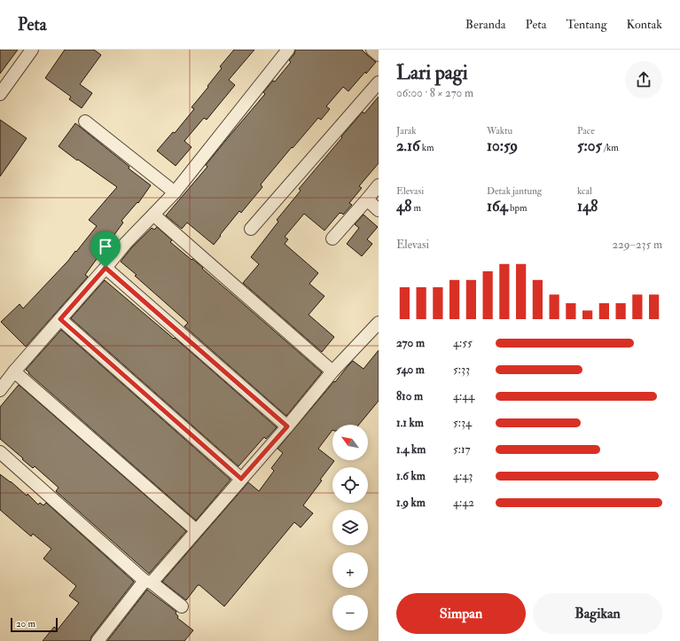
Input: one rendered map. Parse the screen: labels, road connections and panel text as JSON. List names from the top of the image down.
{
  "scale_bar": "20 m",
  "north": "top left",
  "page": {
    "header": "Peta",
    "nav": [
      "Beranda",
      "Peta",
      "Tentang",
      "Kontak"
    ],
    "heading": ["Lari pagi", "06:00 · 8 × 270 m"],
    "stats": [
      ["Jarak", "2.16 km"],
      ["Waktu", "10:59"],
      ["Pace", "5:05 /km"],
      ["Elevasi", "48 m"],
      ["Detak jantung", "164 bpm"],
      ["kcal", "148"]
    ],
    "chart": ["Elevasi", "229–235 m"],
    "list": [
      {
        "name": "270 m",
        "note": "4:55"
      },
      {
        "name": "540 m",
        "note": "5:33"
      },
      {
        "name": "810 m",
        "note": "4:44"
      },
      {
        "name": "1.1 km",
        "note": "5:34"
      },
      {
        "name": "1.4 km",
        "note": "5:17"
      },
      {
        "name": "1.6 km",
        "note": "4:43"
      },
      {
        "name": "1.9 km",
        "note": "4:42"
      }
    ],
    "map_buttons": ["+", "−"],
    "buttons": ["Simpan", "Bagikan"],
    "scale": "20 m"
  }
}
